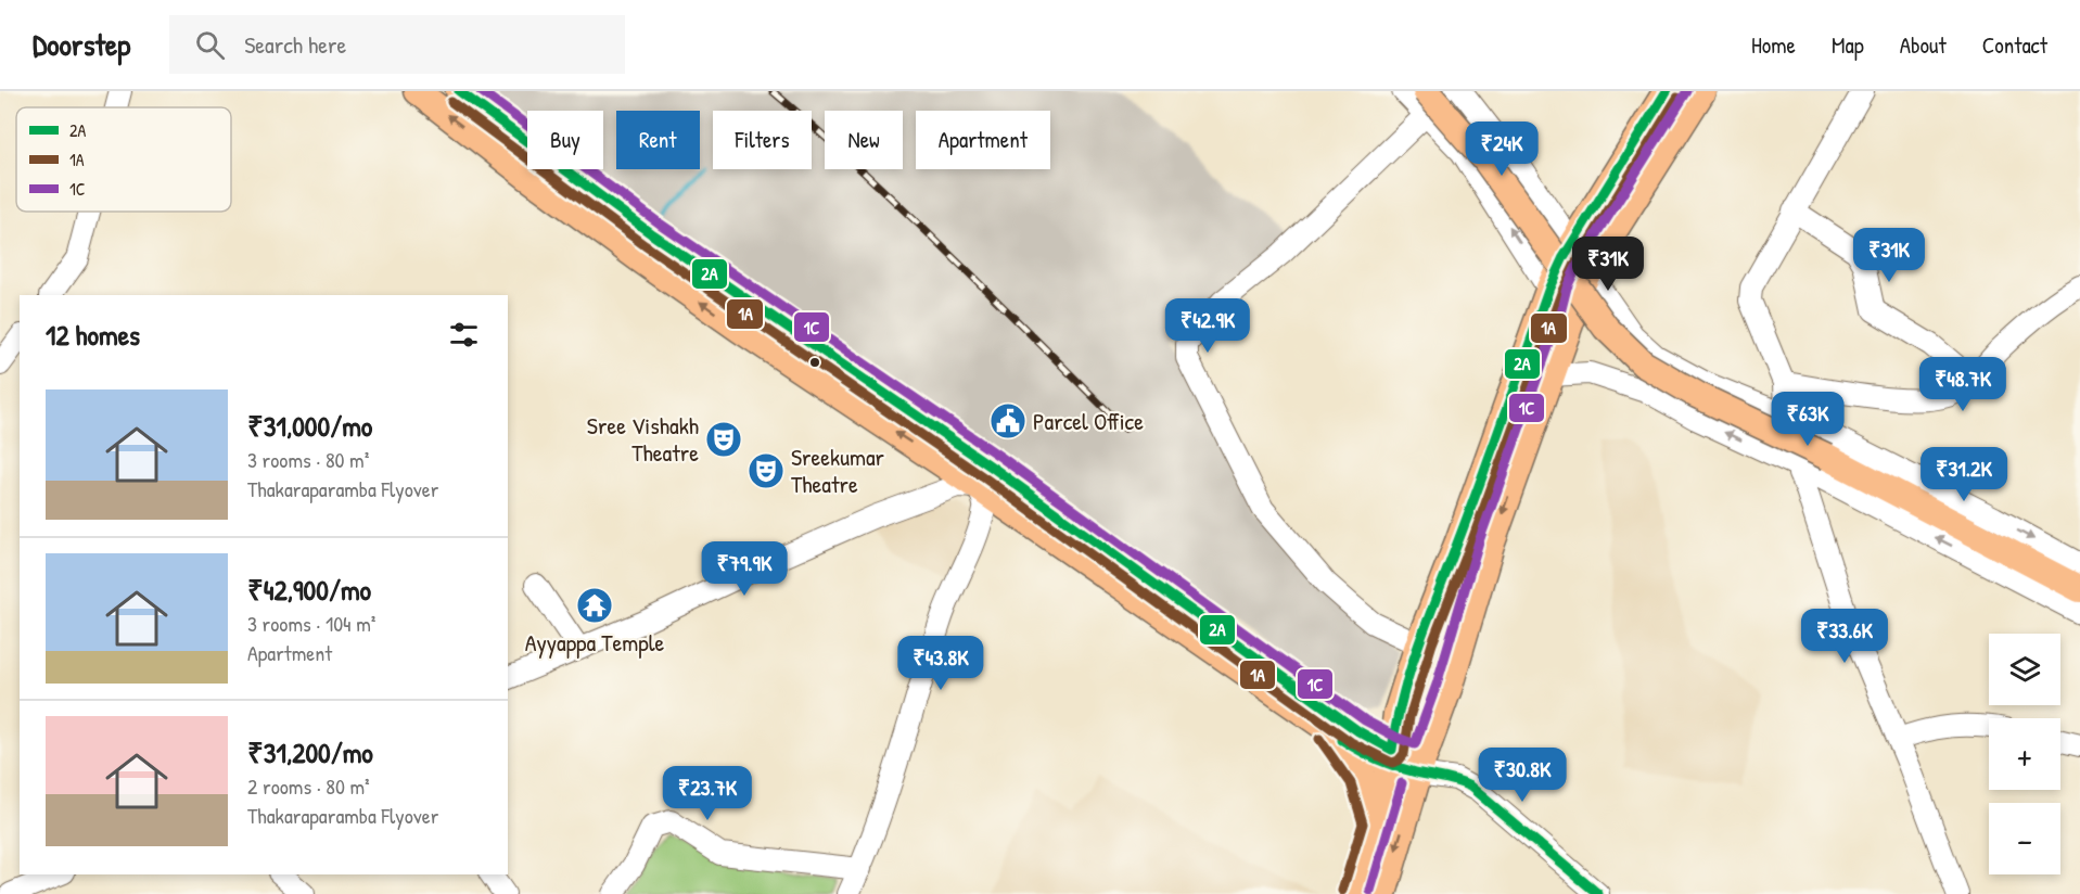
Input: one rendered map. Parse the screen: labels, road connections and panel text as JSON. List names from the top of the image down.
{
  "places": {
    "public building": ["Parcel Office"],
    "theatre": ["Sree Vishakh Theatre", "Sreekumar Theatre"],
    "temple": ["Ayyappa Temple"]
  },
  "lines": ["transit line 2A", "transit line 1C", "transit line 1A"],
  "legend": ["2A", "1A", "1C"],
  "page": {
    "header": "Doorstep",
    "search": "Search here",
    "nav": [
      "Home",
      "Map",
      "About",
      "Contact"
    ],
    "chip": [
      "Buy",
      "Rent",
      "Filters",
      "New",
      "Apartment"
    ],
    "price": [
      "₹24K",
      "₹31K",
      "₹31K",
      "₹42.9K",
      "₹48.7K",
      "₹63K",
      "₹31.2K",
      "₹79.9K",
      "₹33.6K",
      "₹43.8K",
      "₹30.8K",
      "₹23.7K"
    ],
    "heading": "12 homes",
    "list": [
      {
        "name": "₹31,000/mo",
        "note": "3 rooms · 80 m² · Thakaraparamba Flyover"
      },
      {
        "name": "₹42,900/mo",
        "note": "3 rooms · 104 m² · Apartment"
      },
      {
        "name": "₹31,200/mo",
        "note": "2 rooms · 80 m² · Thakaraparamba Flyover"
      }
    ],
    "map_buttons": ["+", "−"]
  }
}
